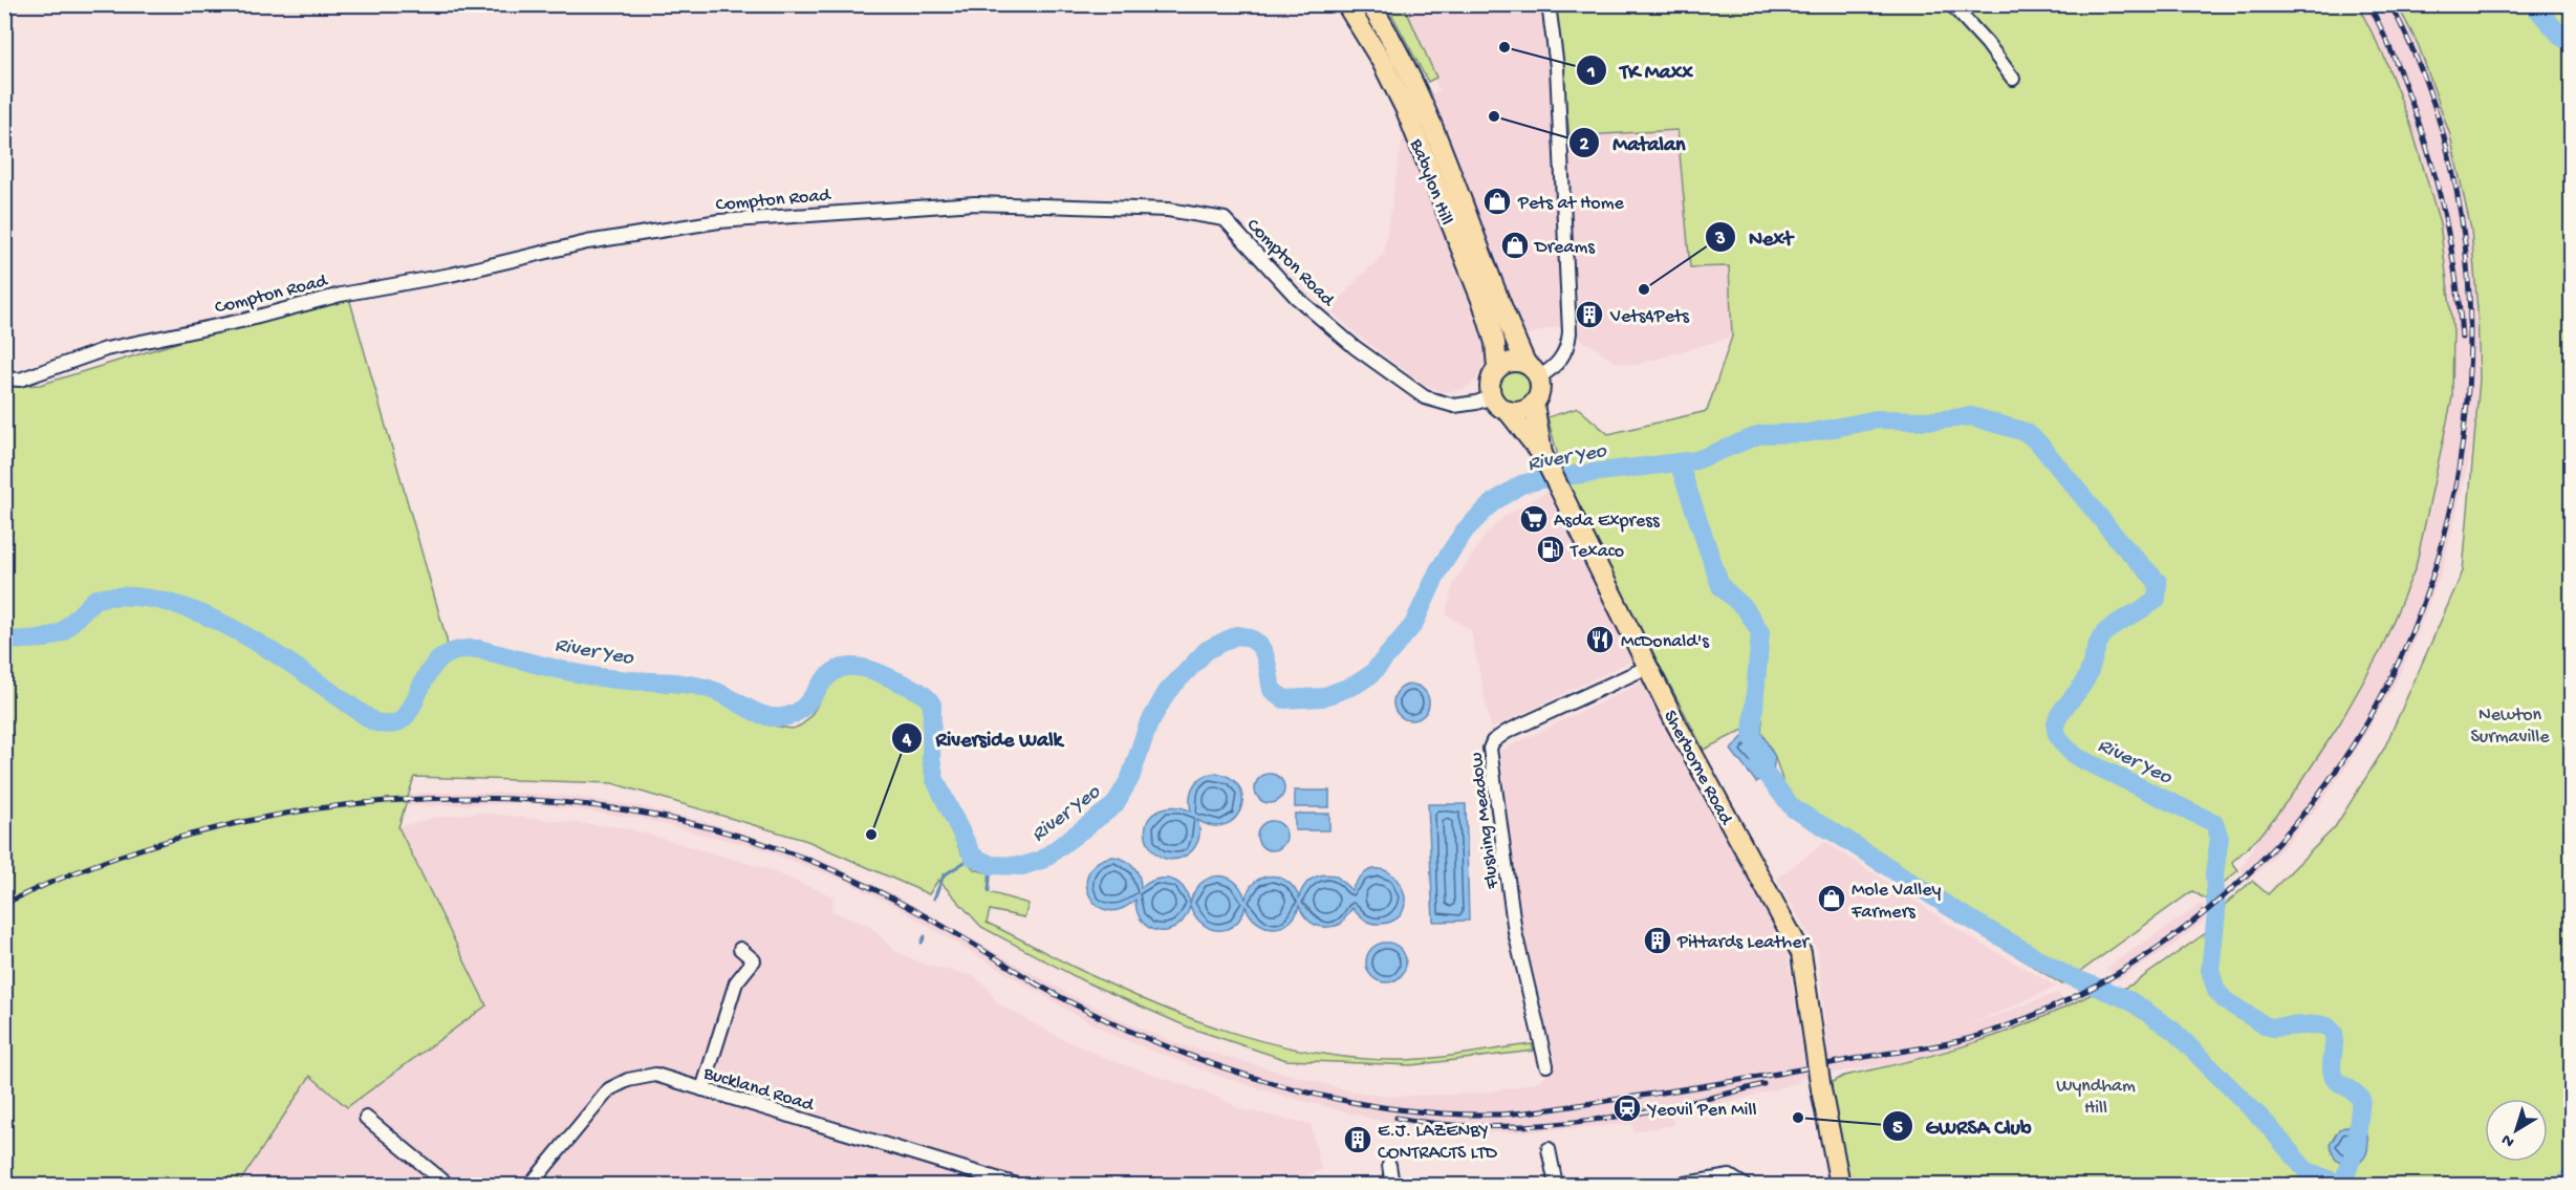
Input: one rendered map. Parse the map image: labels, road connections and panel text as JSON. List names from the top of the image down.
{
  "streets": {
    "main road": ["Babylon Hill", "Sherborne Road"],
    "street": ["Compton Road", "Flushing Meadow", "Buckland Road"]
  },
  "crossings": [
    ["Babylon Hill", "Compton Road"],
    ["Sherborne Road", "Flushing Meadow"]
  ],
  "water": ["River Yeo"],
  "parks": ["Newton Surmaville", "Wyndham Hill"],
  "places": {
    "other": [
      "TK Maxx",
      "Matalan",
      "Next",
      "Riverside Walk",
      "GWRSA Club"
    ],
    "shop": ["Pets at Home", "Dreams", "Mole Valley Farmers"],
    "building": ["Vets4Pets", "Pittards Leather", "E.J. LAZENBY CONTRACTS LTD"],
    "supermarket": ["Asda Express"],
    "fuel station": ["Texaco"],
    "restaurant": ["McDonald's"],
    "station": ["Yeovil Pen Mill"]
  },
  "north": "bottom left"
}
